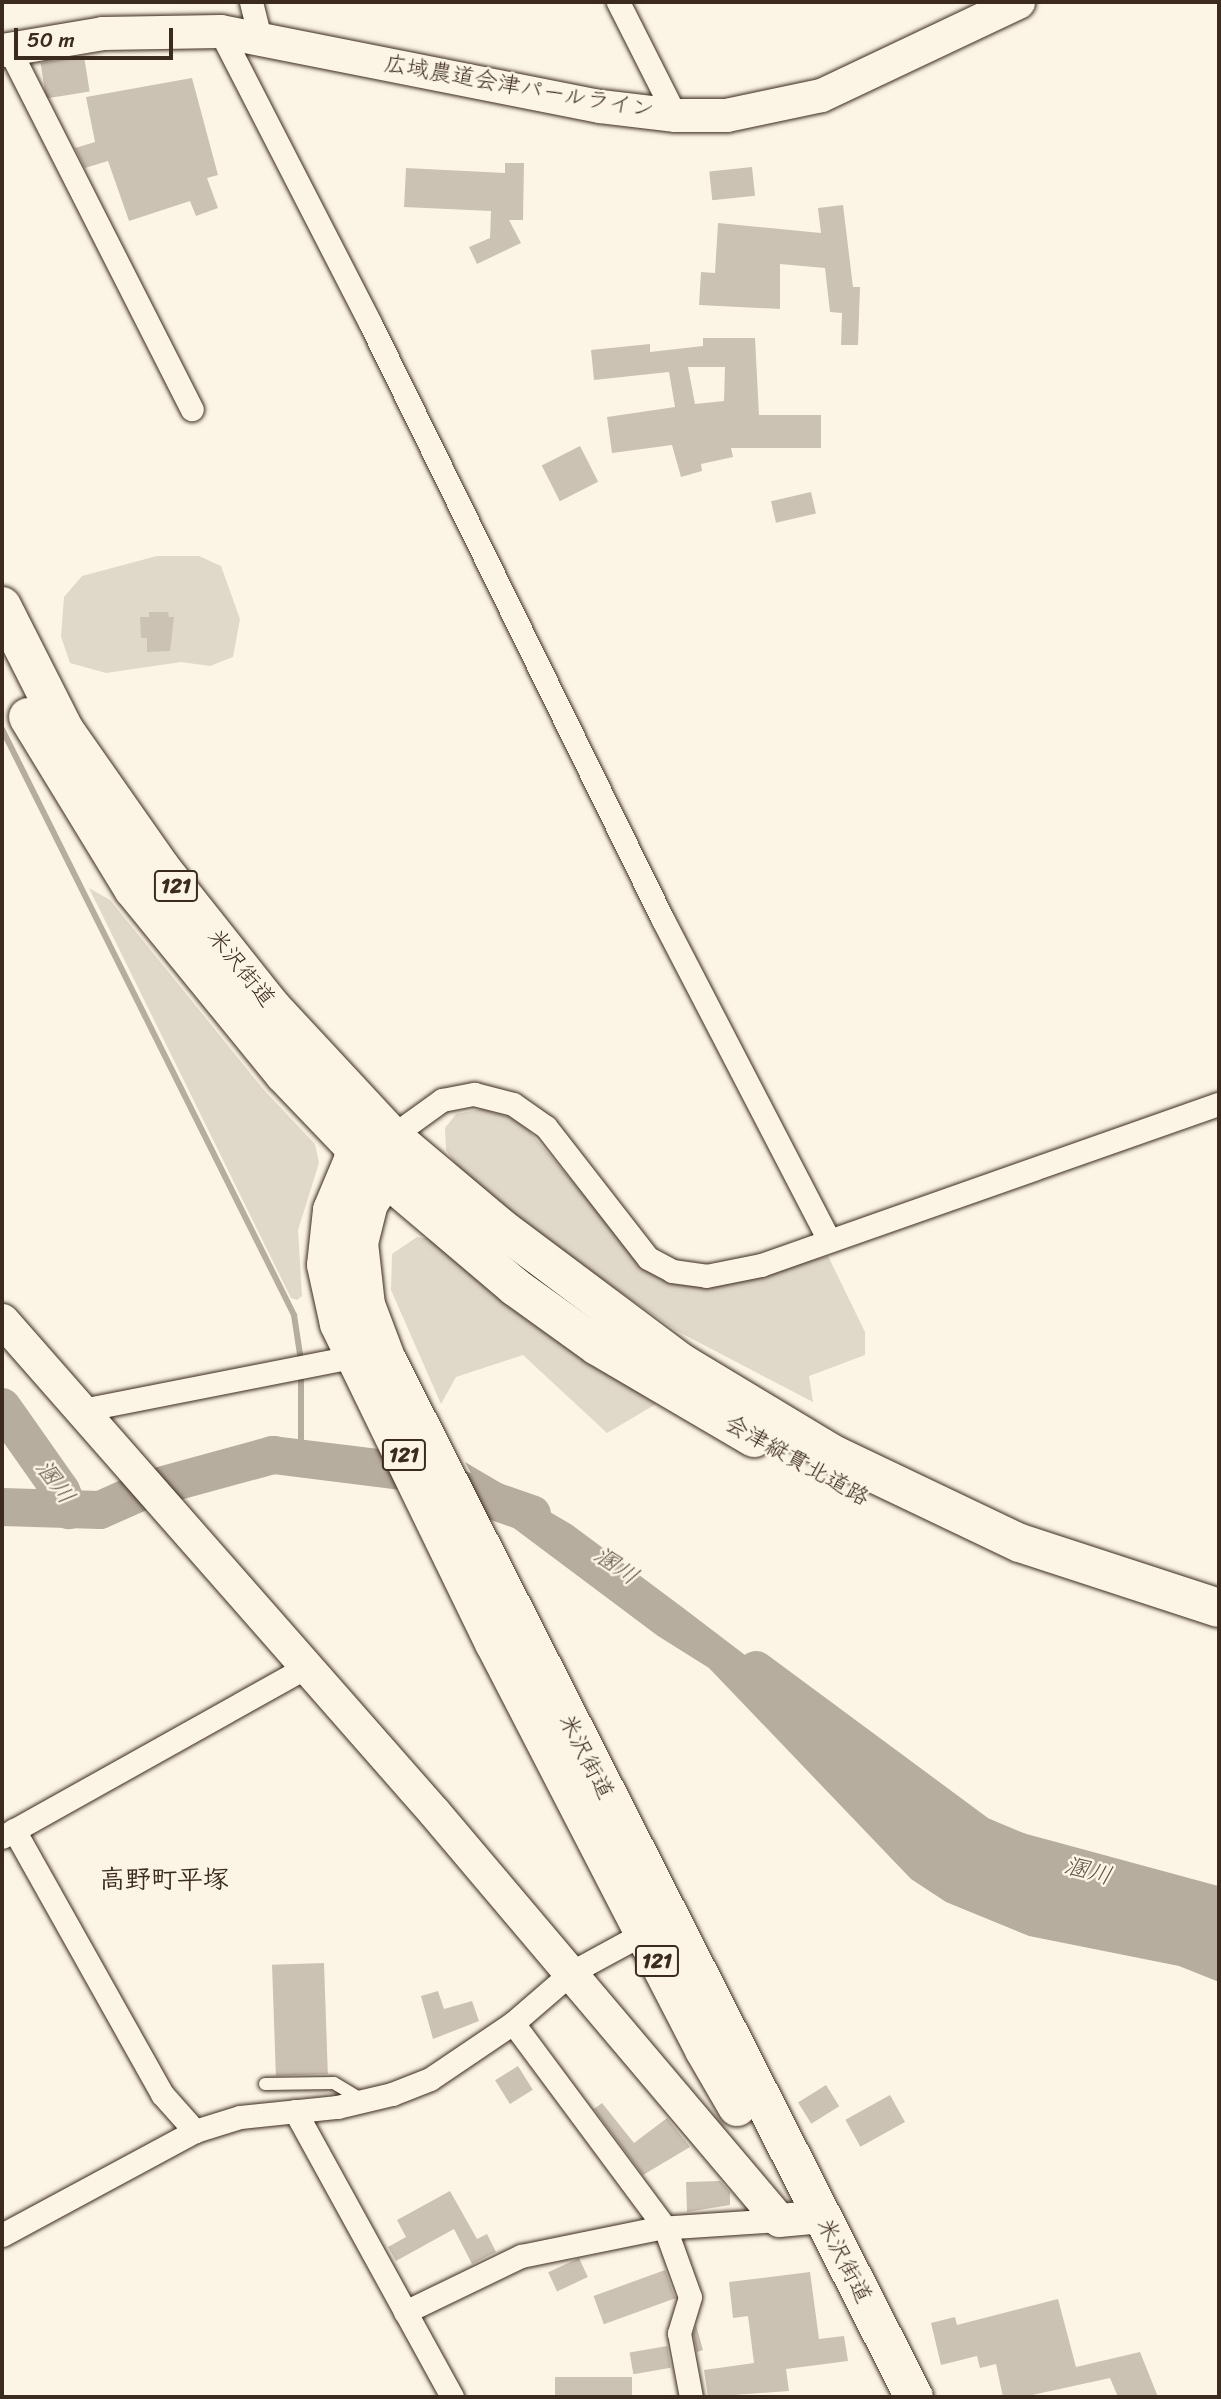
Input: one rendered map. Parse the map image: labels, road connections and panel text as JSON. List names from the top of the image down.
{
  "streets": {
    "highway": ["121", "米沢街道", "会津縦貫北道路"],
    "street": ["広域農道会津パールライン"]
  },
  "crossings": [
    ["米沢街道", "会津縦貫北道路"]
  ],
  "districts": ["高野町平塚"],
  "water": ["溷川"],
  "scale_bar": "50 m"
}
